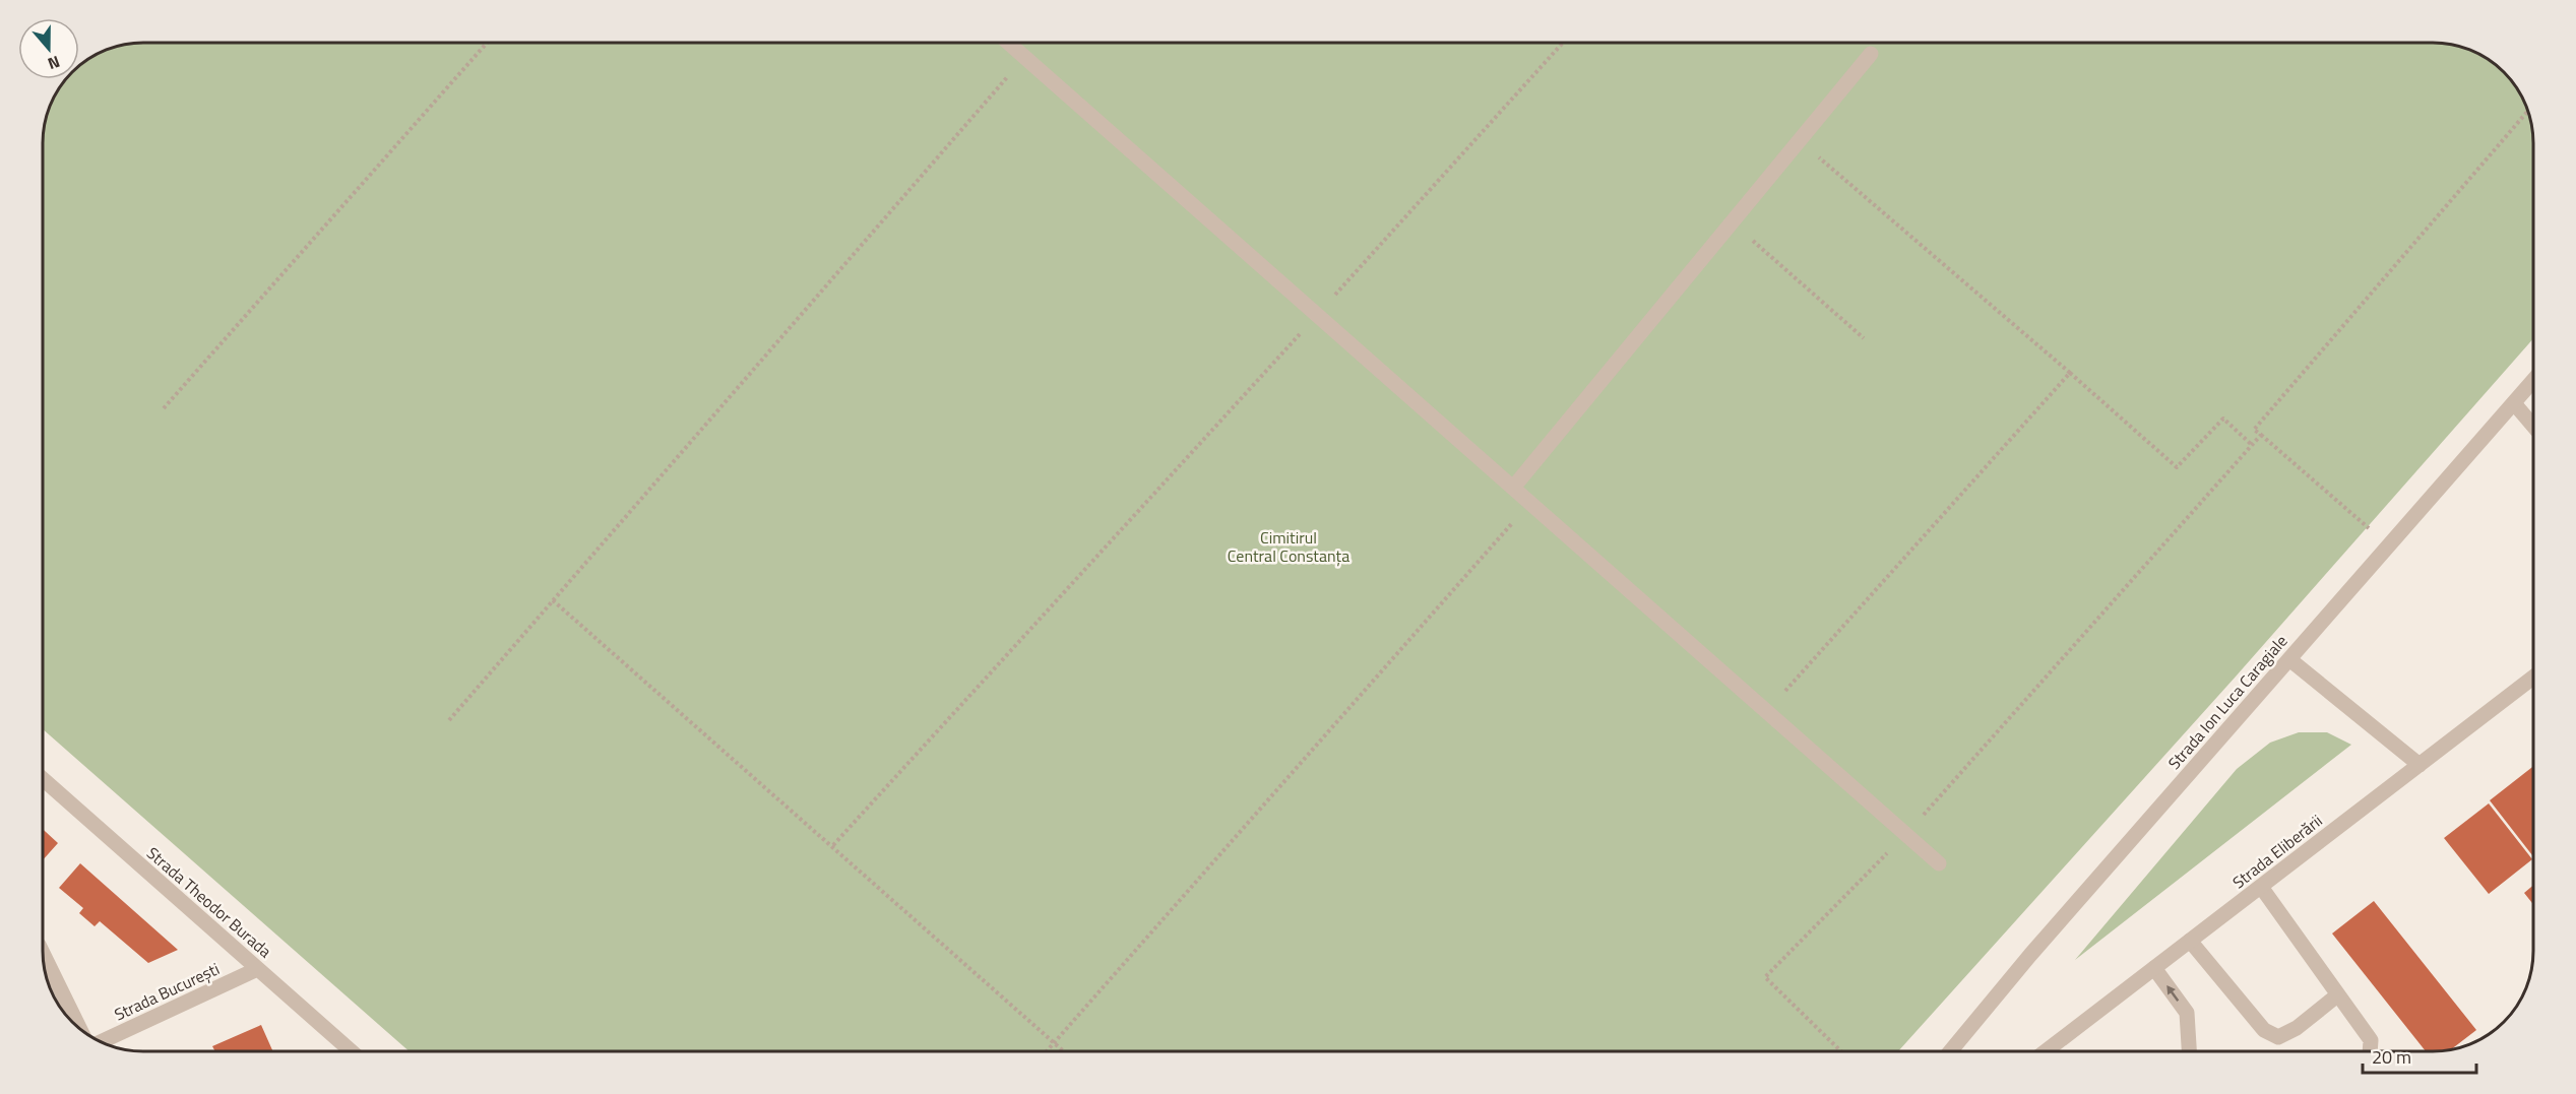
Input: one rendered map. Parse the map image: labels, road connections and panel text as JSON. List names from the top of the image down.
{
  "streets": {
    "street": [
      "Strada Ion Luca Caragiale",
      "Strada Eliberării",
      "Strada Theodor Burada",
      "Strada București"
    ]
  },
  "crossings": [
    ["Strada Theodor Burada", "Strada București"]
  ],
  "parks": ["Cimitirul Central Constanța"],
  "scale_bar": "20 m",
  "north": "bottom"
}
